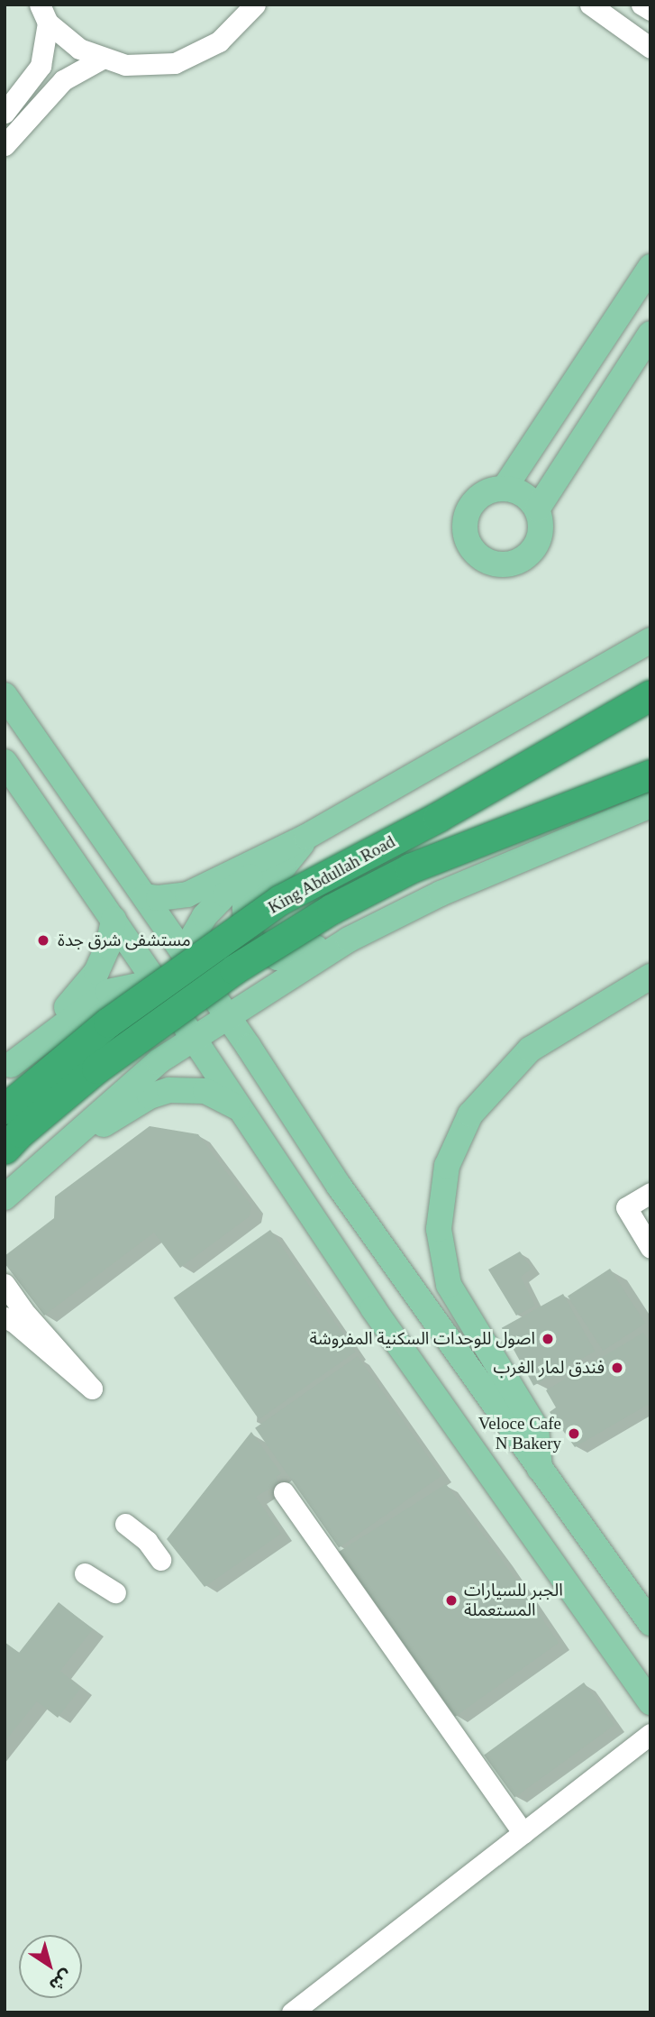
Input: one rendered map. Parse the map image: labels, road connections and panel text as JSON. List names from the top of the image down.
{
  "streets": {
    "highway": ["King Abdullah Road"]
  },
  "places": [
    "مستشفى شرق جدة",
    "اصول للوحدات السكنية المفروشة",
    "فندق لمار الغرب",
    "Veloce Cafe N Bakery",
    "الجبر للسيارات المستعملة"
  ],
  "north": "bottom right"
}
